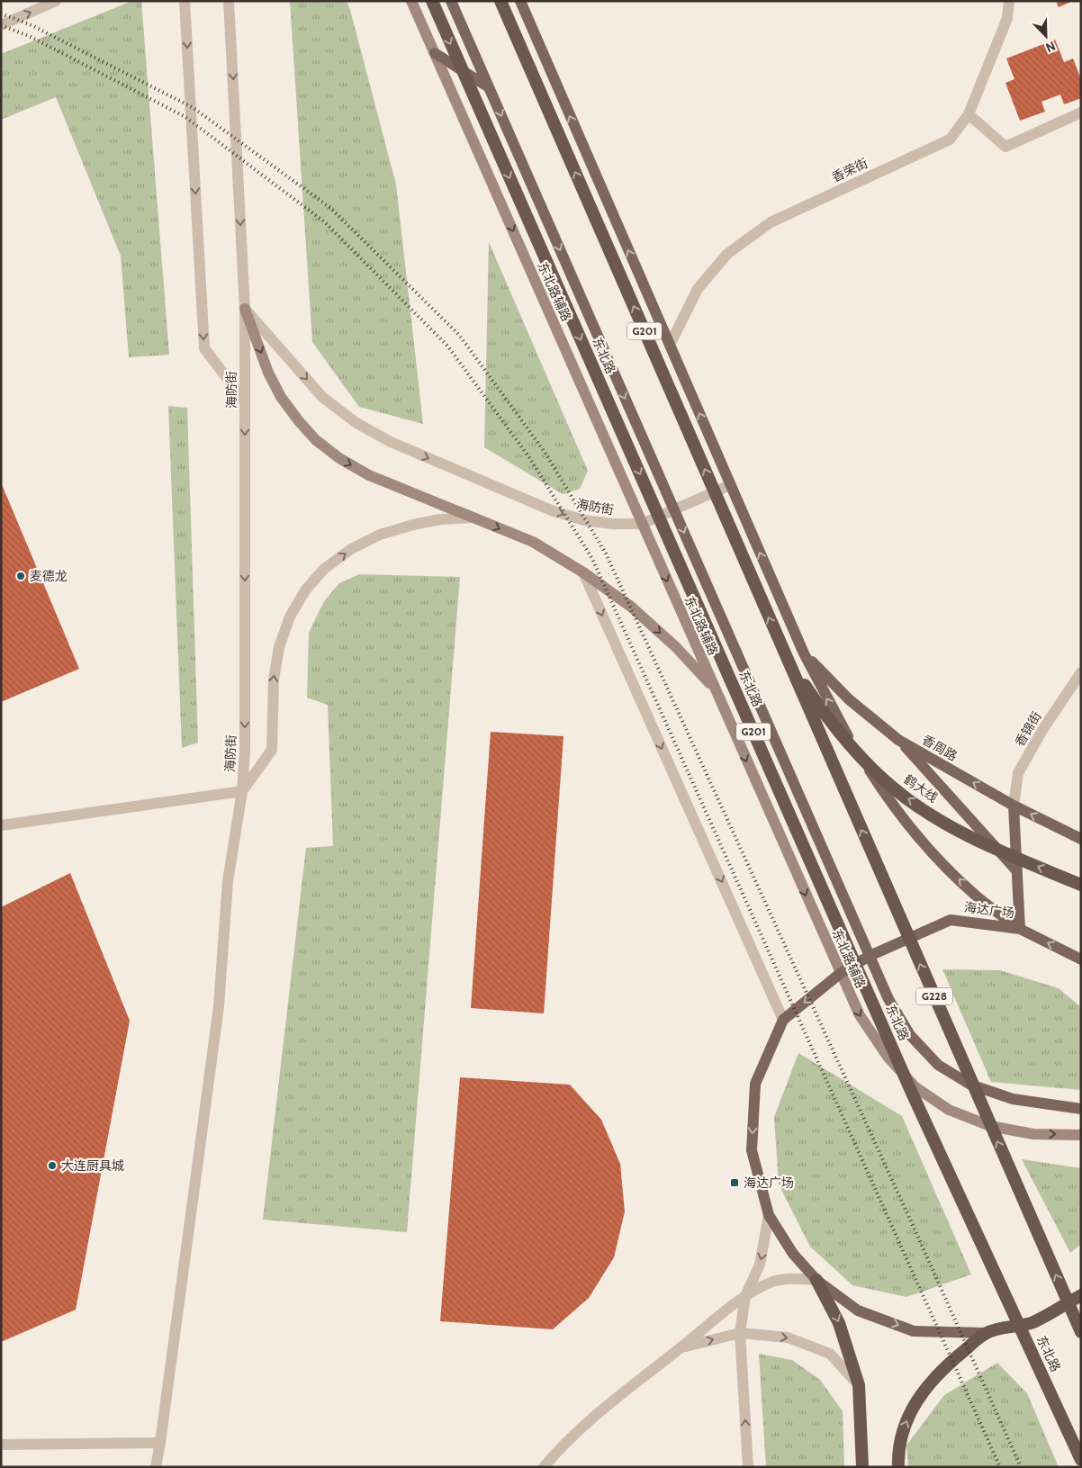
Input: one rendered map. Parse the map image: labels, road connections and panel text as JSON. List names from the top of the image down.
{
  "streets": {
    "highway": [
      "G201",
      "东北路",
      "鹤大线",
      "海达广场",
      "G228"
    ],
    "main road": ["东北路辅路", "香周路"],
    "street": ["香荣街", "海防街", "香锦街"]
  },
  "crossings": [
    ["东北路辅路", "海防街"],
    ["东北路辅路", "海达广场"],
    ["G201", "鹤大线"],
    ["G201", "G228"],
    ["东北路", "海防街"],
    ["东北路", "海达广场"],
    ["香锦街", "香周路"],
    ["鹤大线", "G228"]
  ],
  "one_way": ["鹤大线"],
  "places": {
    "other": ["麦德龙", "大连厨具城"],
    "transit": ["海达广场"]
  },
  "north": "bottom right"
}
